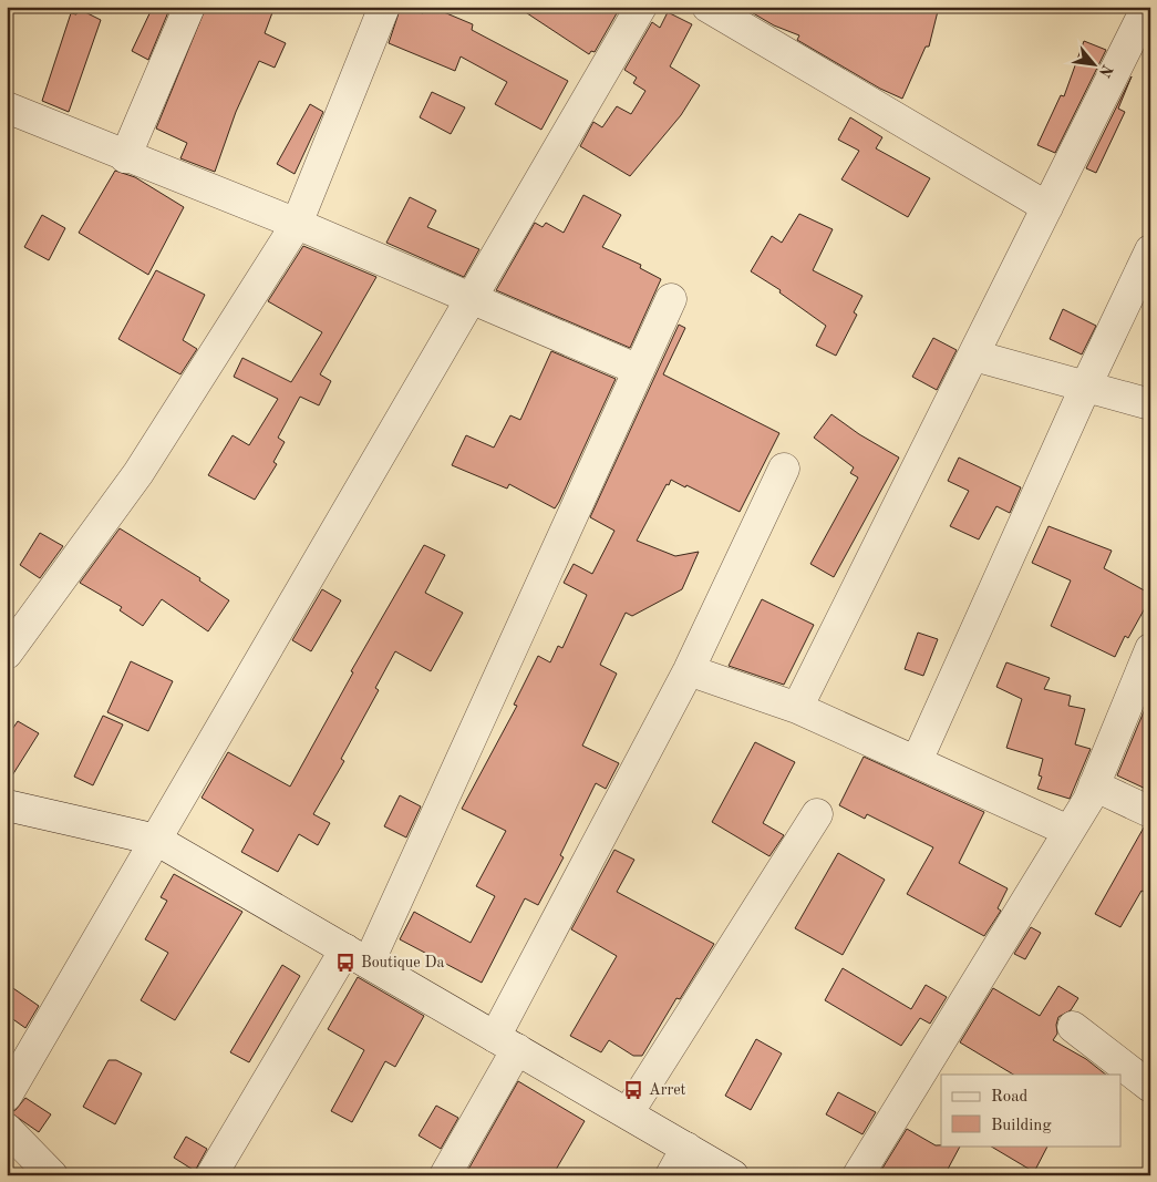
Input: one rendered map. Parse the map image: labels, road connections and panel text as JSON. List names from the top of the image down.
{
  "places": {
    "bus stop": ["Boutique Da", "Arret"]
  },
  "legend": ["Road", "Building"],
  "north": "bottom right"
}
